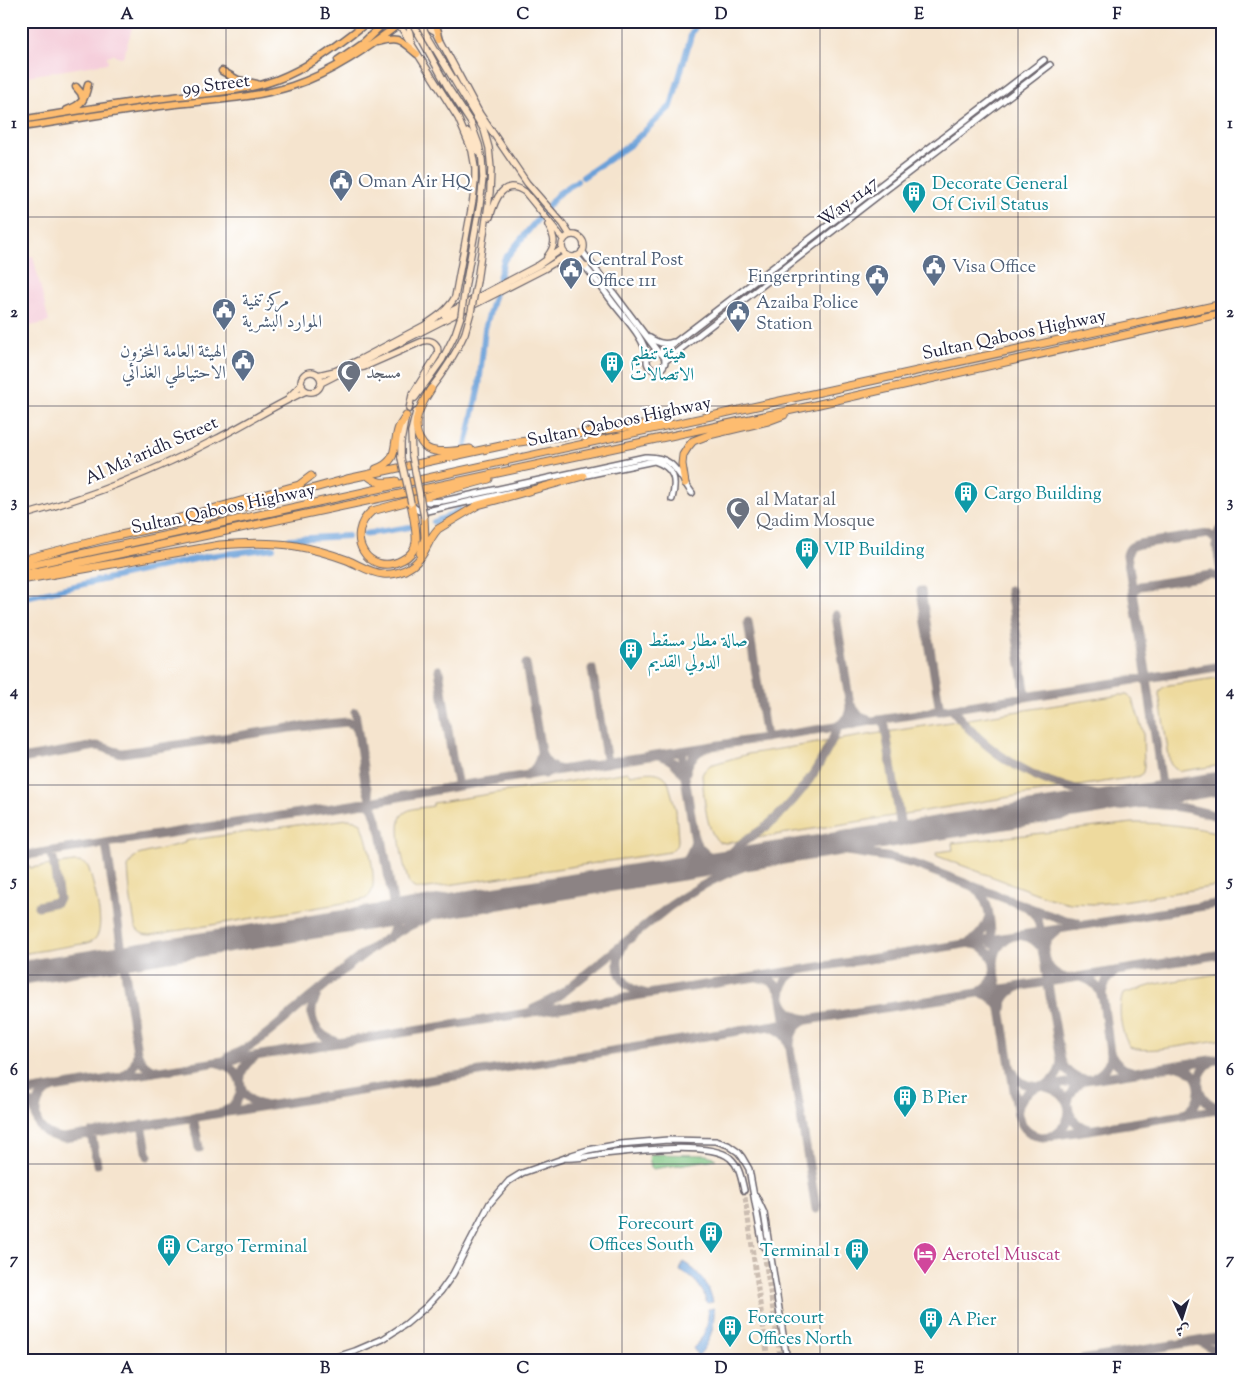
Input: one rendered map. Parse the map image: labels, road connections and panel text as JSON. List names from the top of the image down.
{
  "streets": {
    "highway": ["Sultan Qaboos Highway"],
    "main road": ["99 Street", "Al Ma'aridh Street"],
    "street": ["Way 1147"]
  },
  "places": {
    "public building": [
      "Oman Air HQ",
      "Visa Office",
      "Central Post Office 111",
      "Fingerprinting",
      "مركز تنمية الموارد البشرية",
      "Azaiba Police Station",
      "الهيئة العامة المخزون الاحتياطي الغذائي"
    ],
    "building": [
      "Decorate General Of Civil Status",
      "هيئة تنظيم الاتصالات",
      "Cargo Building",
      "VIP Building",
      "صالة مطار مسقط الدولي القديم",
      "B Pier",
      "Forecourt Offices South",
      "Cargo Terminal",
      "Terminal 1",
      "A Pier",
      "Forecourt Offices North"
    ],
    "mosque": ["مسجد", "al Matar al Qadim Mosque"],
    "hotel": ["Aerotel Muscat"]
  },
  "north": "bottom",
  "grid": {
    "columns": [
      "A",
      "B",
      "C",
      "D",
      "E",
      "F"
    ],
    "rows": [
      "1",
      "2",
      "3",
      "4",
      "5",
      "6",
      "7"
    ]
  }
}
